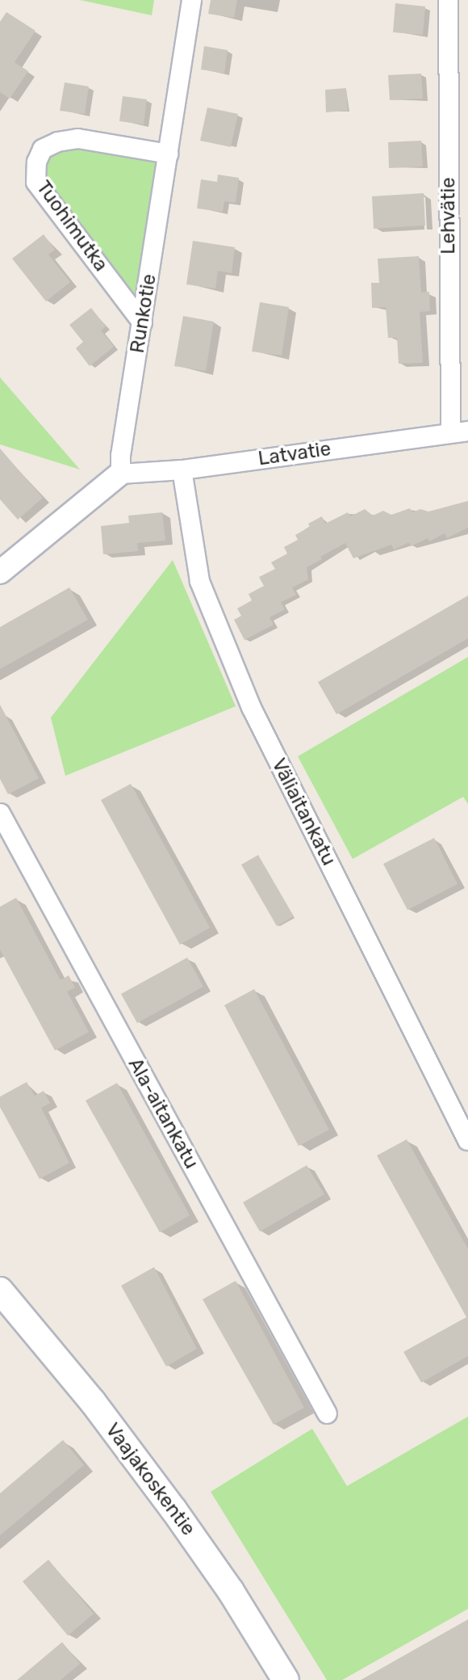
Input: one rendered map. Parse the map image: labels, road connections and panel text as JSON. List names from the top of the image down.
{
  "streets": {
    "main road": ["Vaajakoskentie"],
    "street": [
      "Lehvätie",
      "Tuohimutka",
      "Runkotie",
      "Latvatie",
      "Väliaitankatu",
      "Ala-aitankatu"
    ]
  },
  "crossings": [
    ["Lehvätie", "Latvatie"],
    ["Tuohimutka", "Runkotie"],
    ["Runkotie", "Latvatie"],
    ["Latvatie", "Väliaitankatu"]
  ]
}
